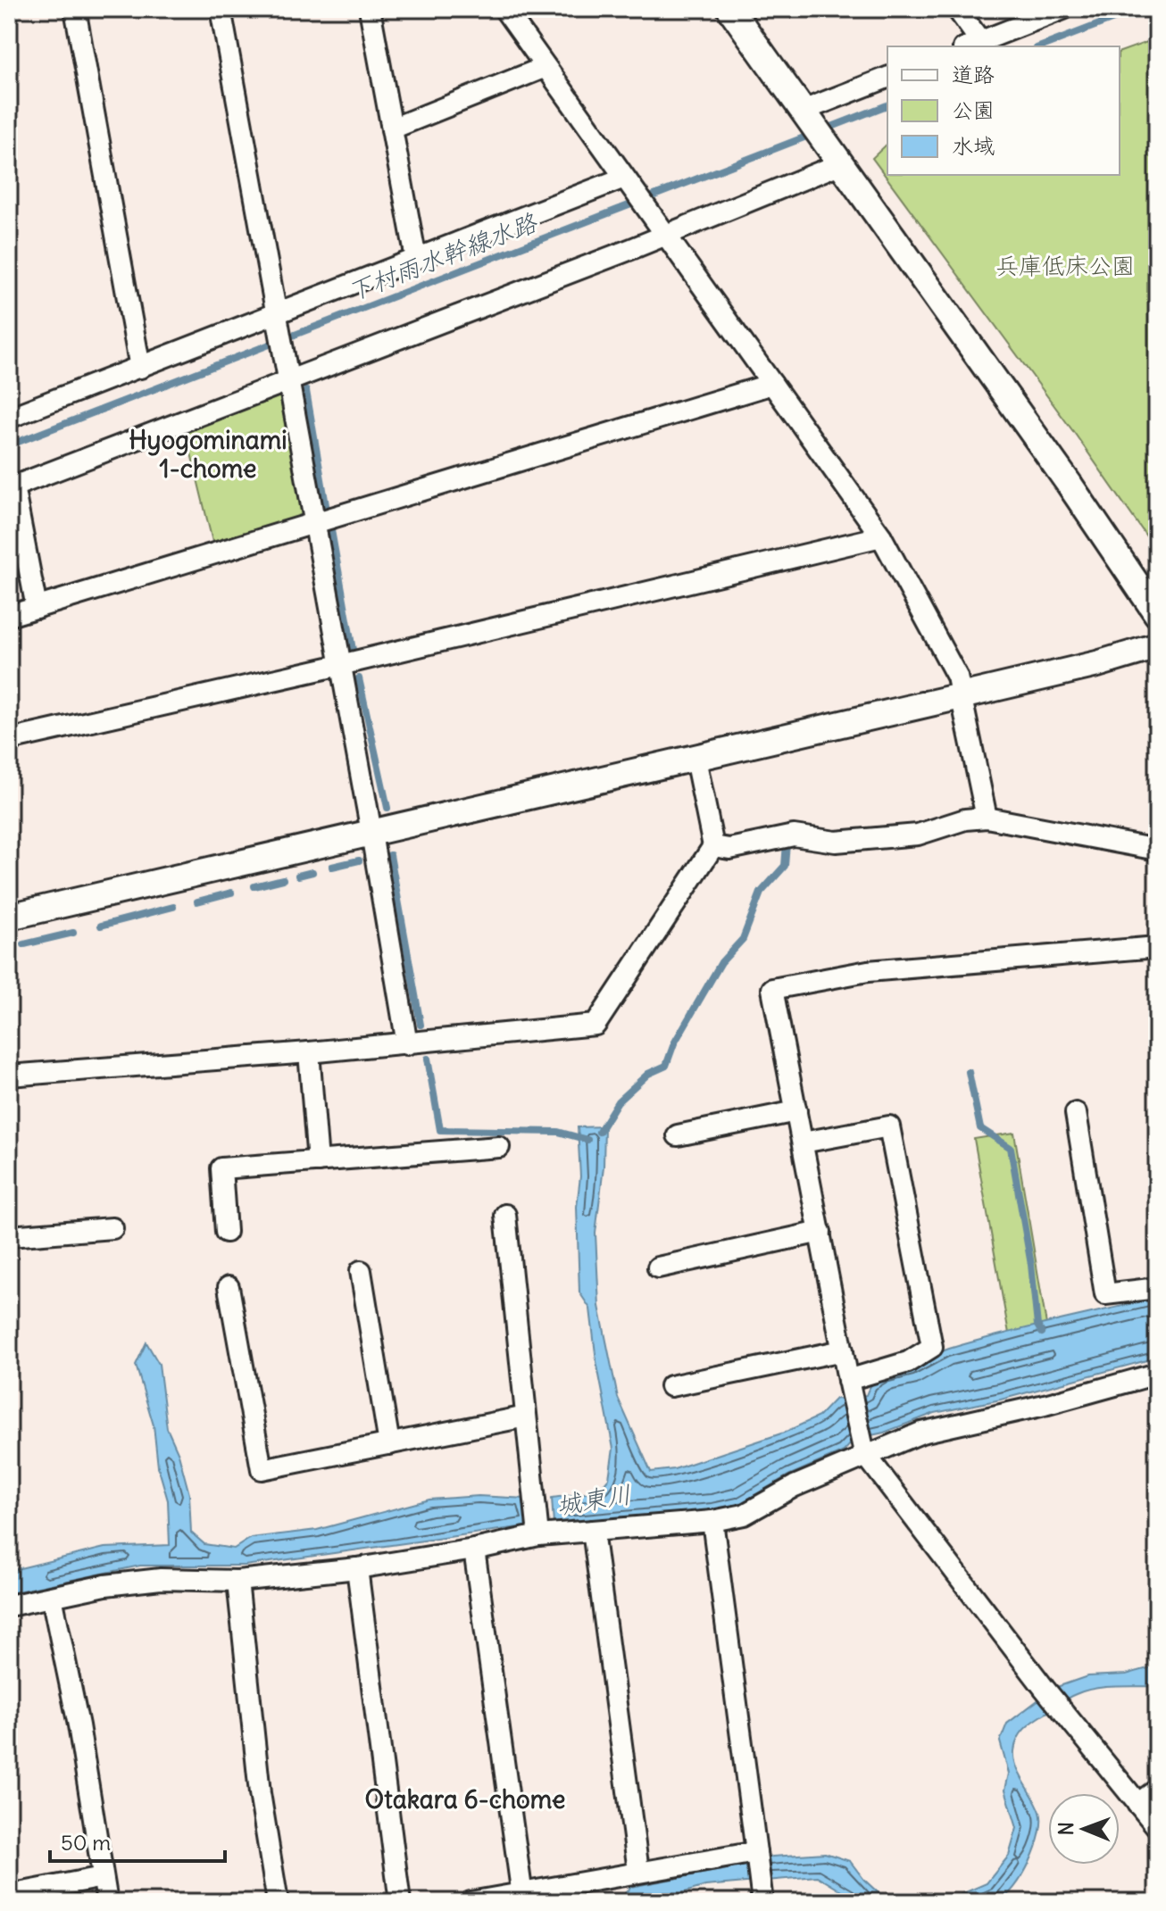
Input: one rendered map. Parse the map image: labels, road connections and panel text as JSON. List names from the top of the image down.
{
  "districts": ["Hyogominami 1-chome", "Otakara 6-chome"],
  "water": ["下村雨水幹線水路", "城東川"],
  "parks": ["兵庫低床公園"],
  "legend": ["道路", "公園", "水域"],
  "scale_bar": "50 m",
  "north": "left"
}
